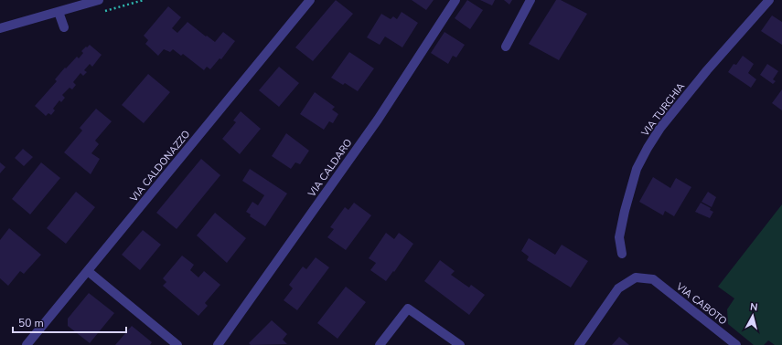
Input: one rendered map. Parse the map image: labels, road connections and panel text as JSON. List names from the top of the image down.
{
  "streets": {
    "street": [
      "VIA TURCHIA",
      "VIA CALDONAZZO",
      "VIA CALDARO",
      "VIA CABOTO"
    ]
  },
  "scale_bar": "50 m",
  "north": "top"
}
